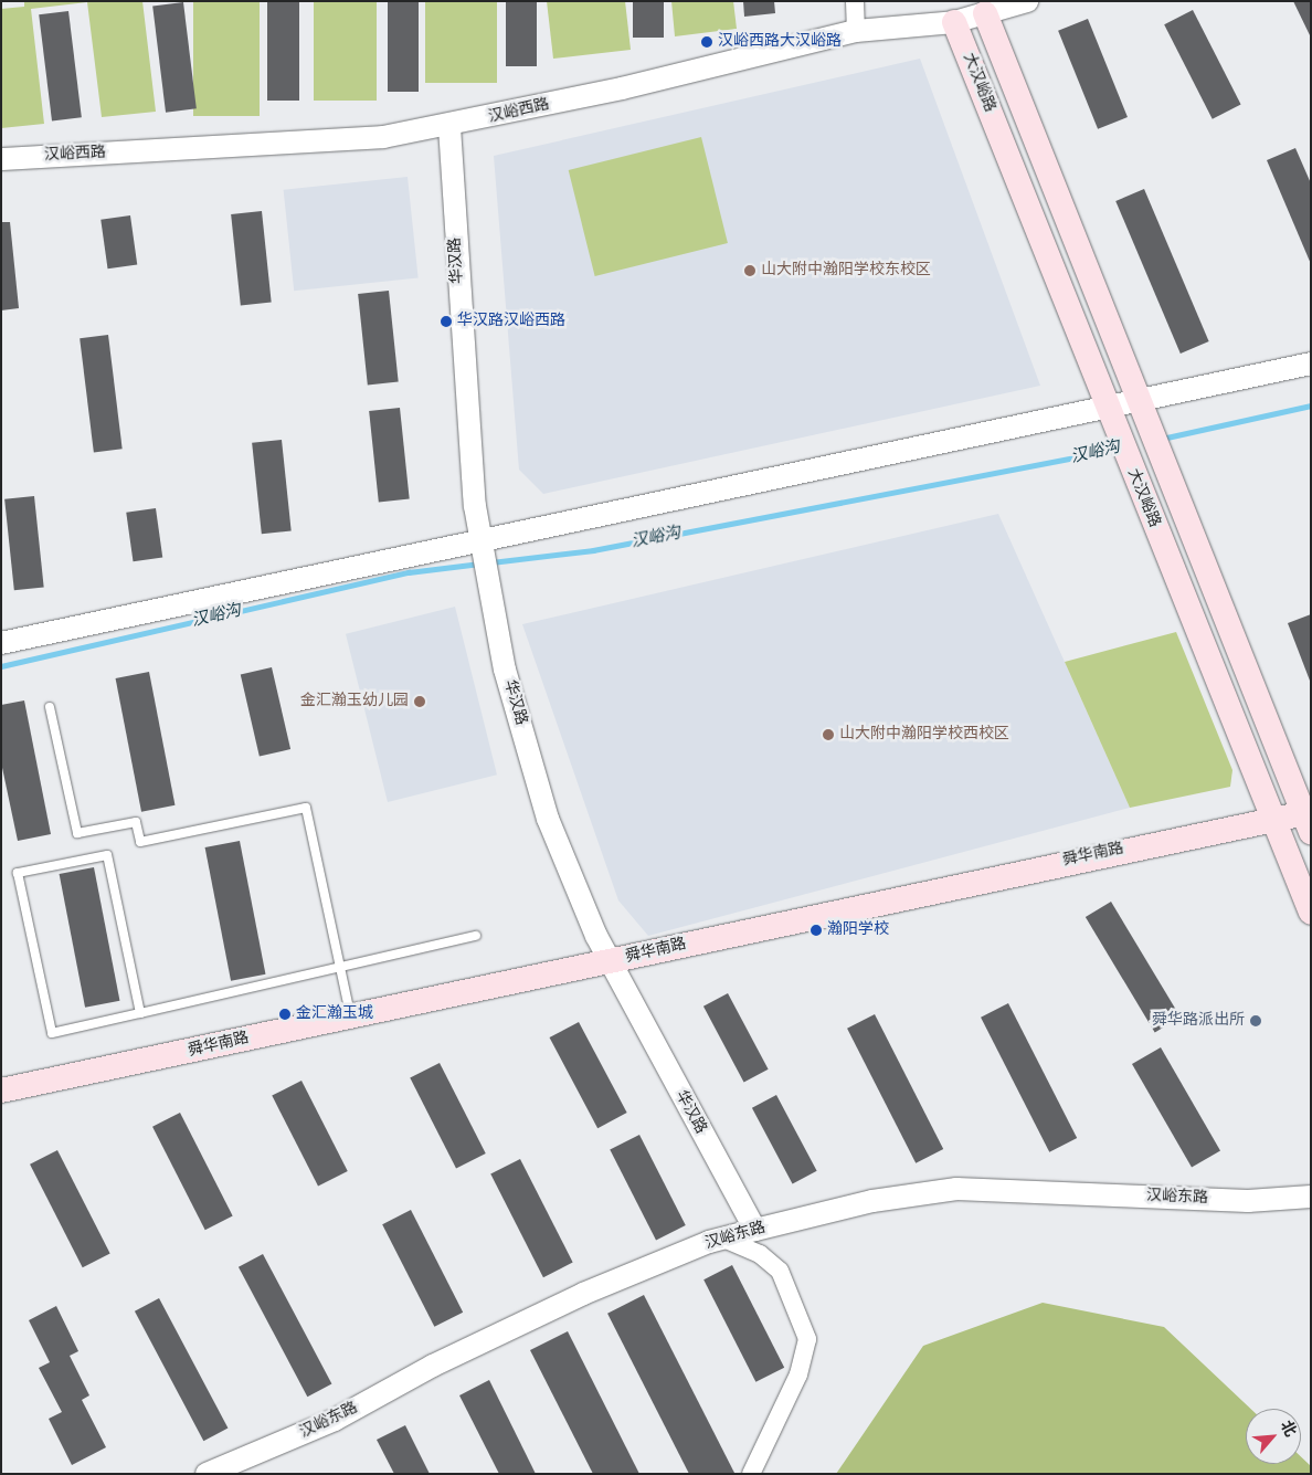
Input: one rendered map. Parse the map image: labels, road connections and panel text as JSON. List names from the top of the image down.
{
  "streets": {
    "main road": ["大汉峪路", "舜华南路"],
    "street": ["汉峪西路", "华汉路", "汉峪东路"]
  },
  "crossings": [
    ["大汉峪路", "汉峪西路"],
    ["大汉峪路", "舜华南路"],
    ["汉峪西路", "华汉路"],
    ["华汉路", "舜华南路"],
    ["华汉路", "汉峪东路"]
  ],
  "water": ["汉峪沟"],
  "places": [
    "汉峪西路大汉峪路",
    "山大附中瀚阳学校东校区",
    "华汉路汉峪西路",
    "金汇瀚玉幼儿园",
    "山大附中瀚阳学校西校区",
    "瀚阳学校",
    "金汇瀚玉城",
    "舜华路派出所"
  ],
  "north": "top right"
}
